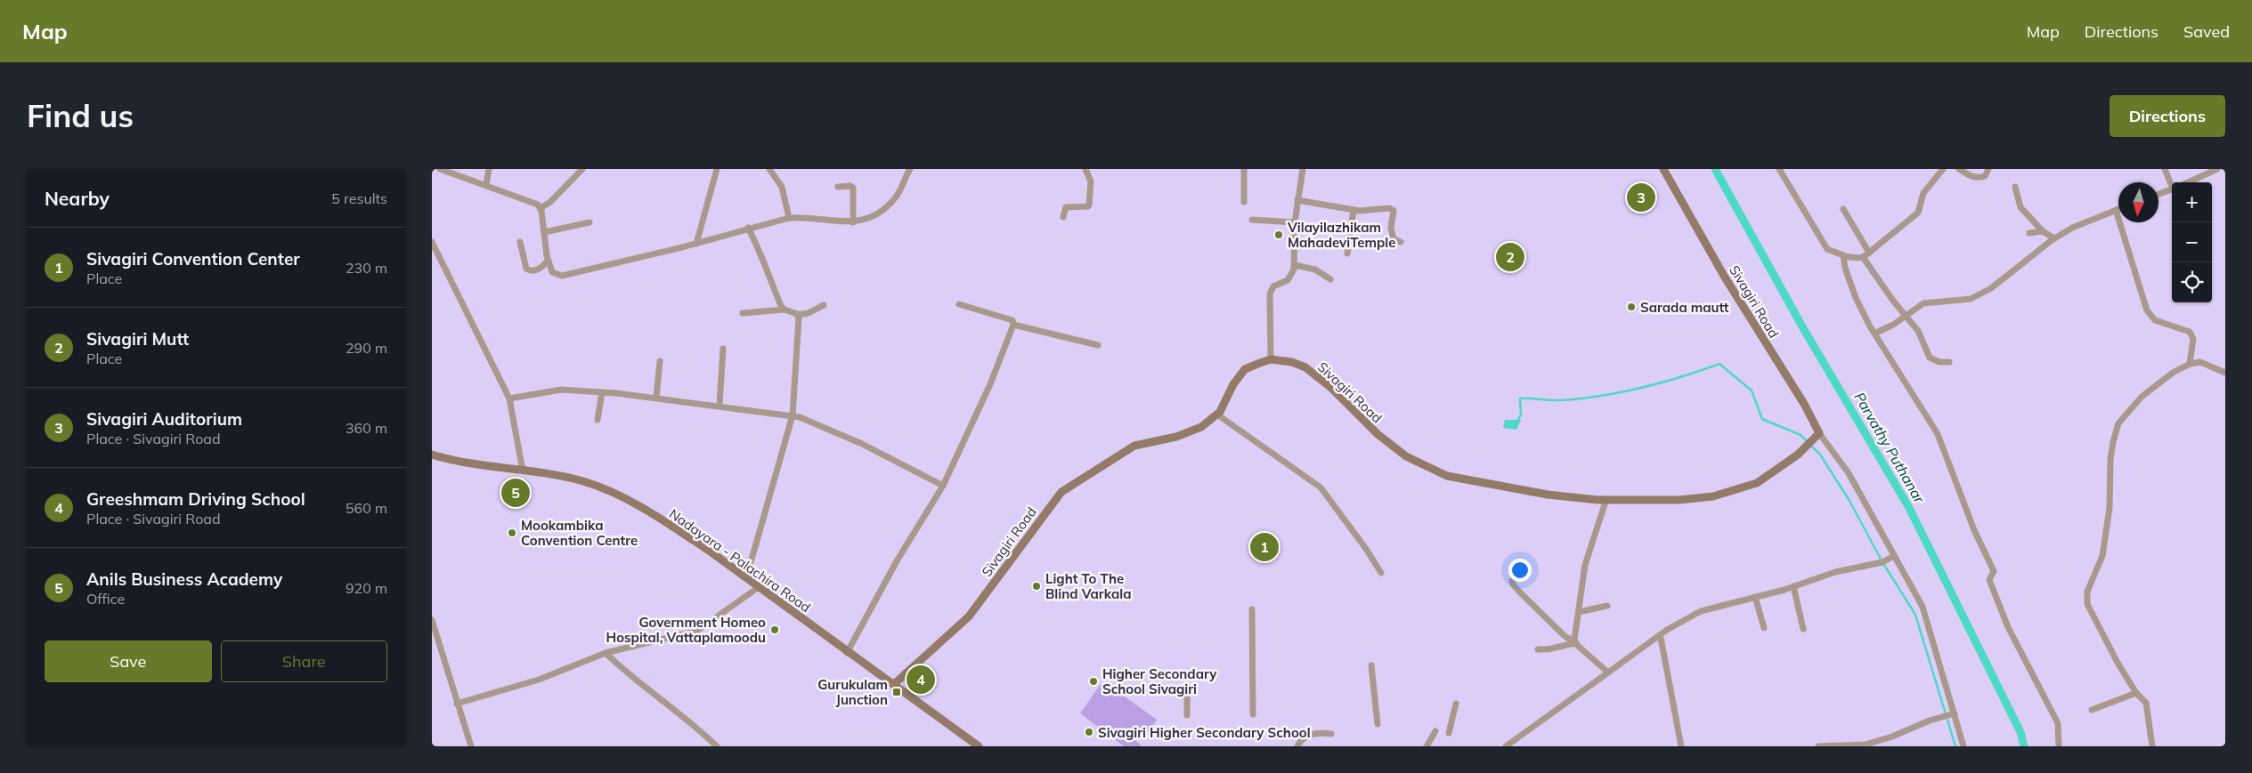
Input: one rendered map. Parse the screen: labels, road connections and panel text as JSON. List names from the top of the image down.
{
  "streets": {
    "main road": ["Sivagiri Road", "Nadayara - Palachira Road"]
  },
  "crossings": [
    ["Sivagiri Road", "Nadayara - Palachira Road"]
  ],
  "water": ["Parvathy Puthanar"],
  "places": {
    "other": [
      "Vilayilazhikam MahadeviTemple",
      "Sarada mautt",
      "Mookambika Convention Centre",
      "Light To The Blind Varkala",
      "Government Homeo Hospital, Vattaplamoodu",
      "Higher Secondary School Sivagiri",
      "Sivagiri Higher Secondary School"
    ],
    "transit": ["Gurukulam Junction"]
  },
  "north": "bottom",
  "page": {
    "header": "Map",
    "nav": ["Map", "Directions", "Saved"],
    "buttons": [
      "Directions",
      ["Save", "Share"]
    ],
    "title": "Find us",
    "heading": ["Nearby", "5 results"],
    "pins": [
      "3",
      "2",
      "5",
      "1",
      "4"
    ],
    "map_buttons": ["+", "−"],
    "list": [
      {
        "mark": "1",
        "name": "Sivagiri Convention Center",
        "note": "Place",
        "value": "230 m"
      },
      {
        "mark": "2",
        "name": "Sivagiri Mutt",
        "note": "Place",
        "value": "290 m"
      },
      {
        "mark": "3",
        "name": "Sivagiri Auditorium",
        "note": "Place · Sivagiri Road",
        "value": "360 m"
      },
      {
        "mark": "4",
        "name": "Greeshmam Driving School",
        "note": "Place · Sivagiri Road",
        "value": "560 m"
      },
      {
        "mark": "5",
        "name": "Anils Business Academy",
        "note": "Office",
        "value": "920 m"
      }
    ]
  }
}
